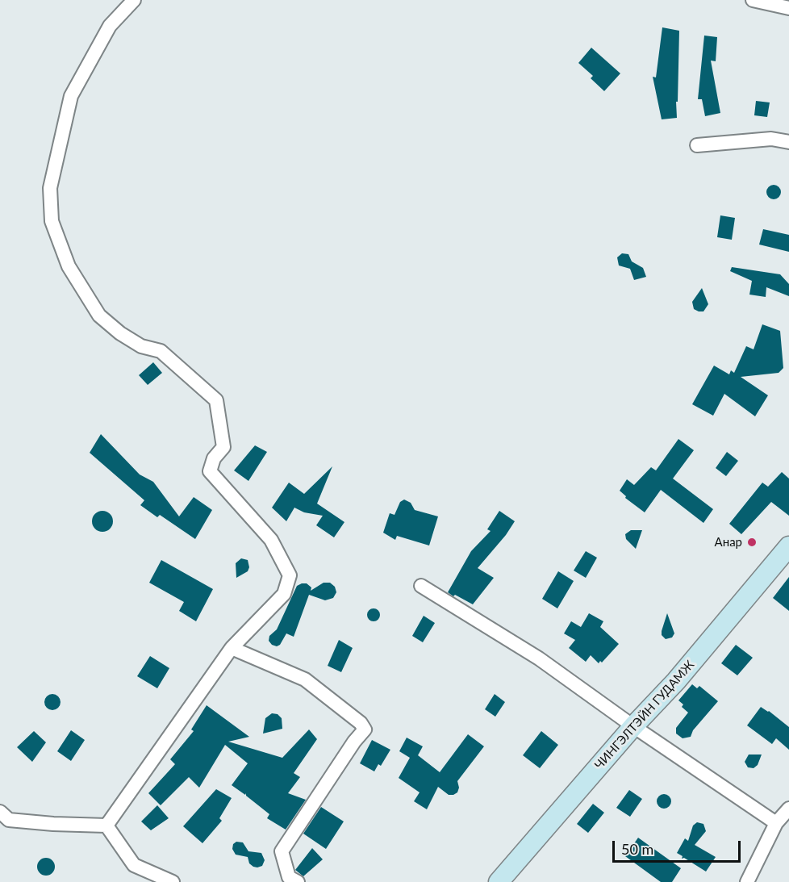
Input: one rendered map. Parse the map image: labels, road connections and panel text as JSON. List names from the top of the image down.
{
  "streets": {
    "main road": ["ЧИНГЭЛТЭЙН ГУДАМЖ"]
  },
  "places": ["Анар"],
  "scale_bar": "50 m"
}
